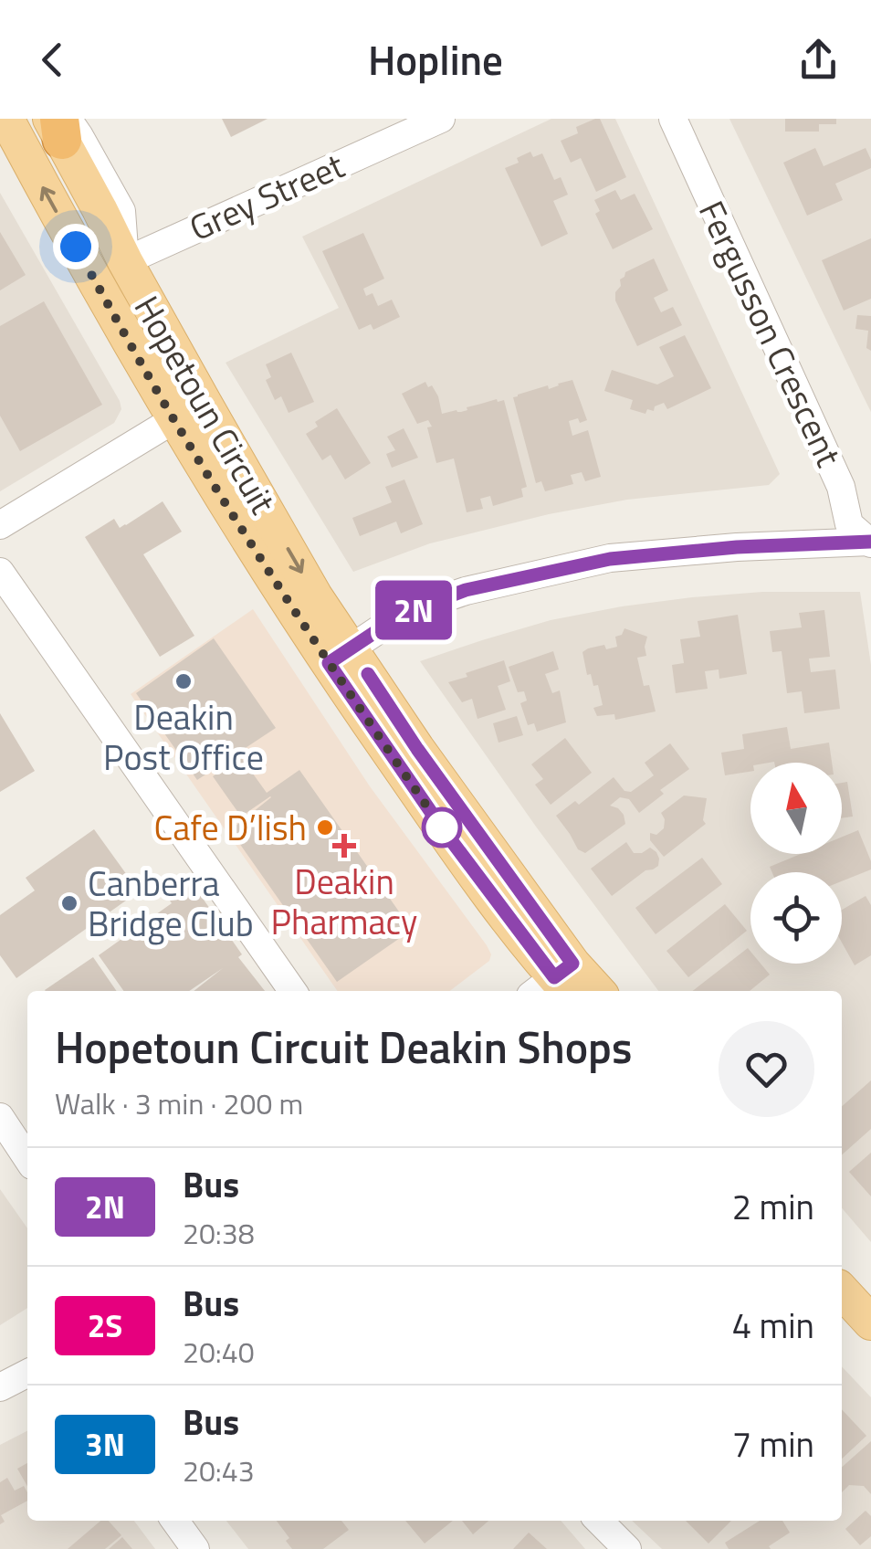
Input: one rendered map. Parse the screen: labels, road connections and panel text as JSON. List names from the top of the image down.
{
  "streets": {
    "main road": ["Grey Street", "Hopetoun Circuit"],
    "street": ["Fergusson Crescent"]
  },
  "crossings": [
    ["Grey Street", "Hopetoun Circuit"]
  ],
  "places": {
    "other": ["Deakin Post Office", "Cafe D’lish", "Canberra Bridge Club"],
    "health": ["Deakin Pharmacy"]
  },
  "lines": ["bus line 2N"],
  "north": "top",
  "page": {
    "header": "Hopline",
    "on_map": "2N",
    "heading": ["Hopetoun Circuit Deakin Shops", "Walk · 3 min · 200 m"],
    "list": [
      {
        "mark": "2N",
        "name": "Bus",
        "note": "20:38",
        "value": "2 min"
      },
      {
        "mark": "2S",
        "name": "Bus",
        "note": "20:40",
        "value": "4 min"
      },
      {
        "mark": "3N",
        "name": "Bus",
        "note": "20:43",
        "value": "7 min"
      }
    ]
  }
}
